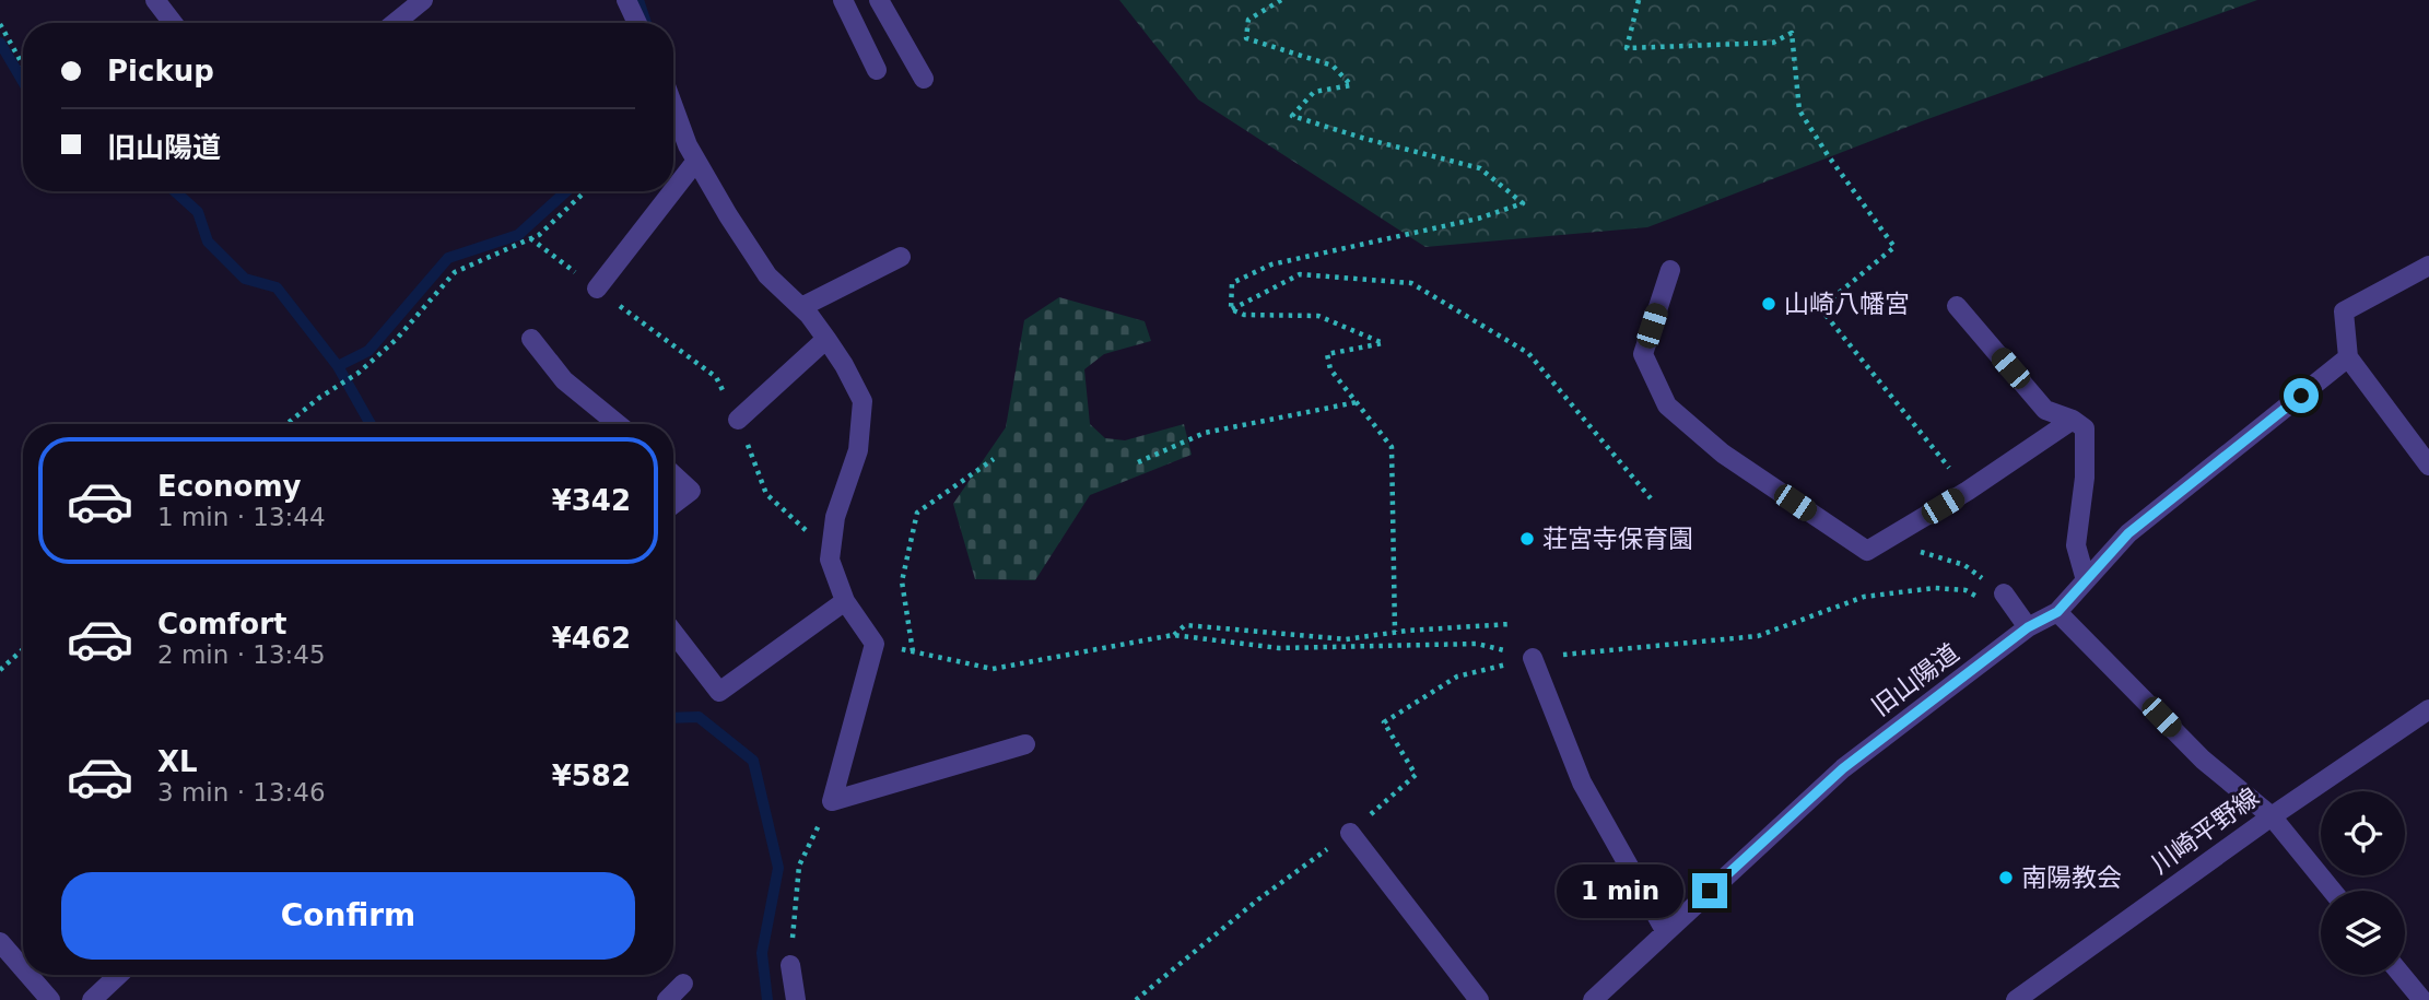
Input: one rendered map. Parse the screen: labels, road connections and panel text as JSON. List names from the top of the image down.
{
  "streets": {
    "street": ["旧山陽道", "川崎平野線"]
  },
  "places": ["山崎八幡宮", "荘宮寺保育園", "南陽教会"],
  "page": {
    "banner": ["Pickup", "旧山陽道"],
    "list": [
      {
        "name": "Economy",
        "note": "1 min · 13:44",
        "value": "¥342"
      },
      {
        "name": "Comfort",
        "note": "2 min · 13:45",
        "value": "¥462"
      },
      {
        "name": "XL",
        "note": "3 min · 13:46",
        "value": "¥582"
      }
    ],
    "buttons": "Confirm",
    "bubble": "1 min"
  }
}
